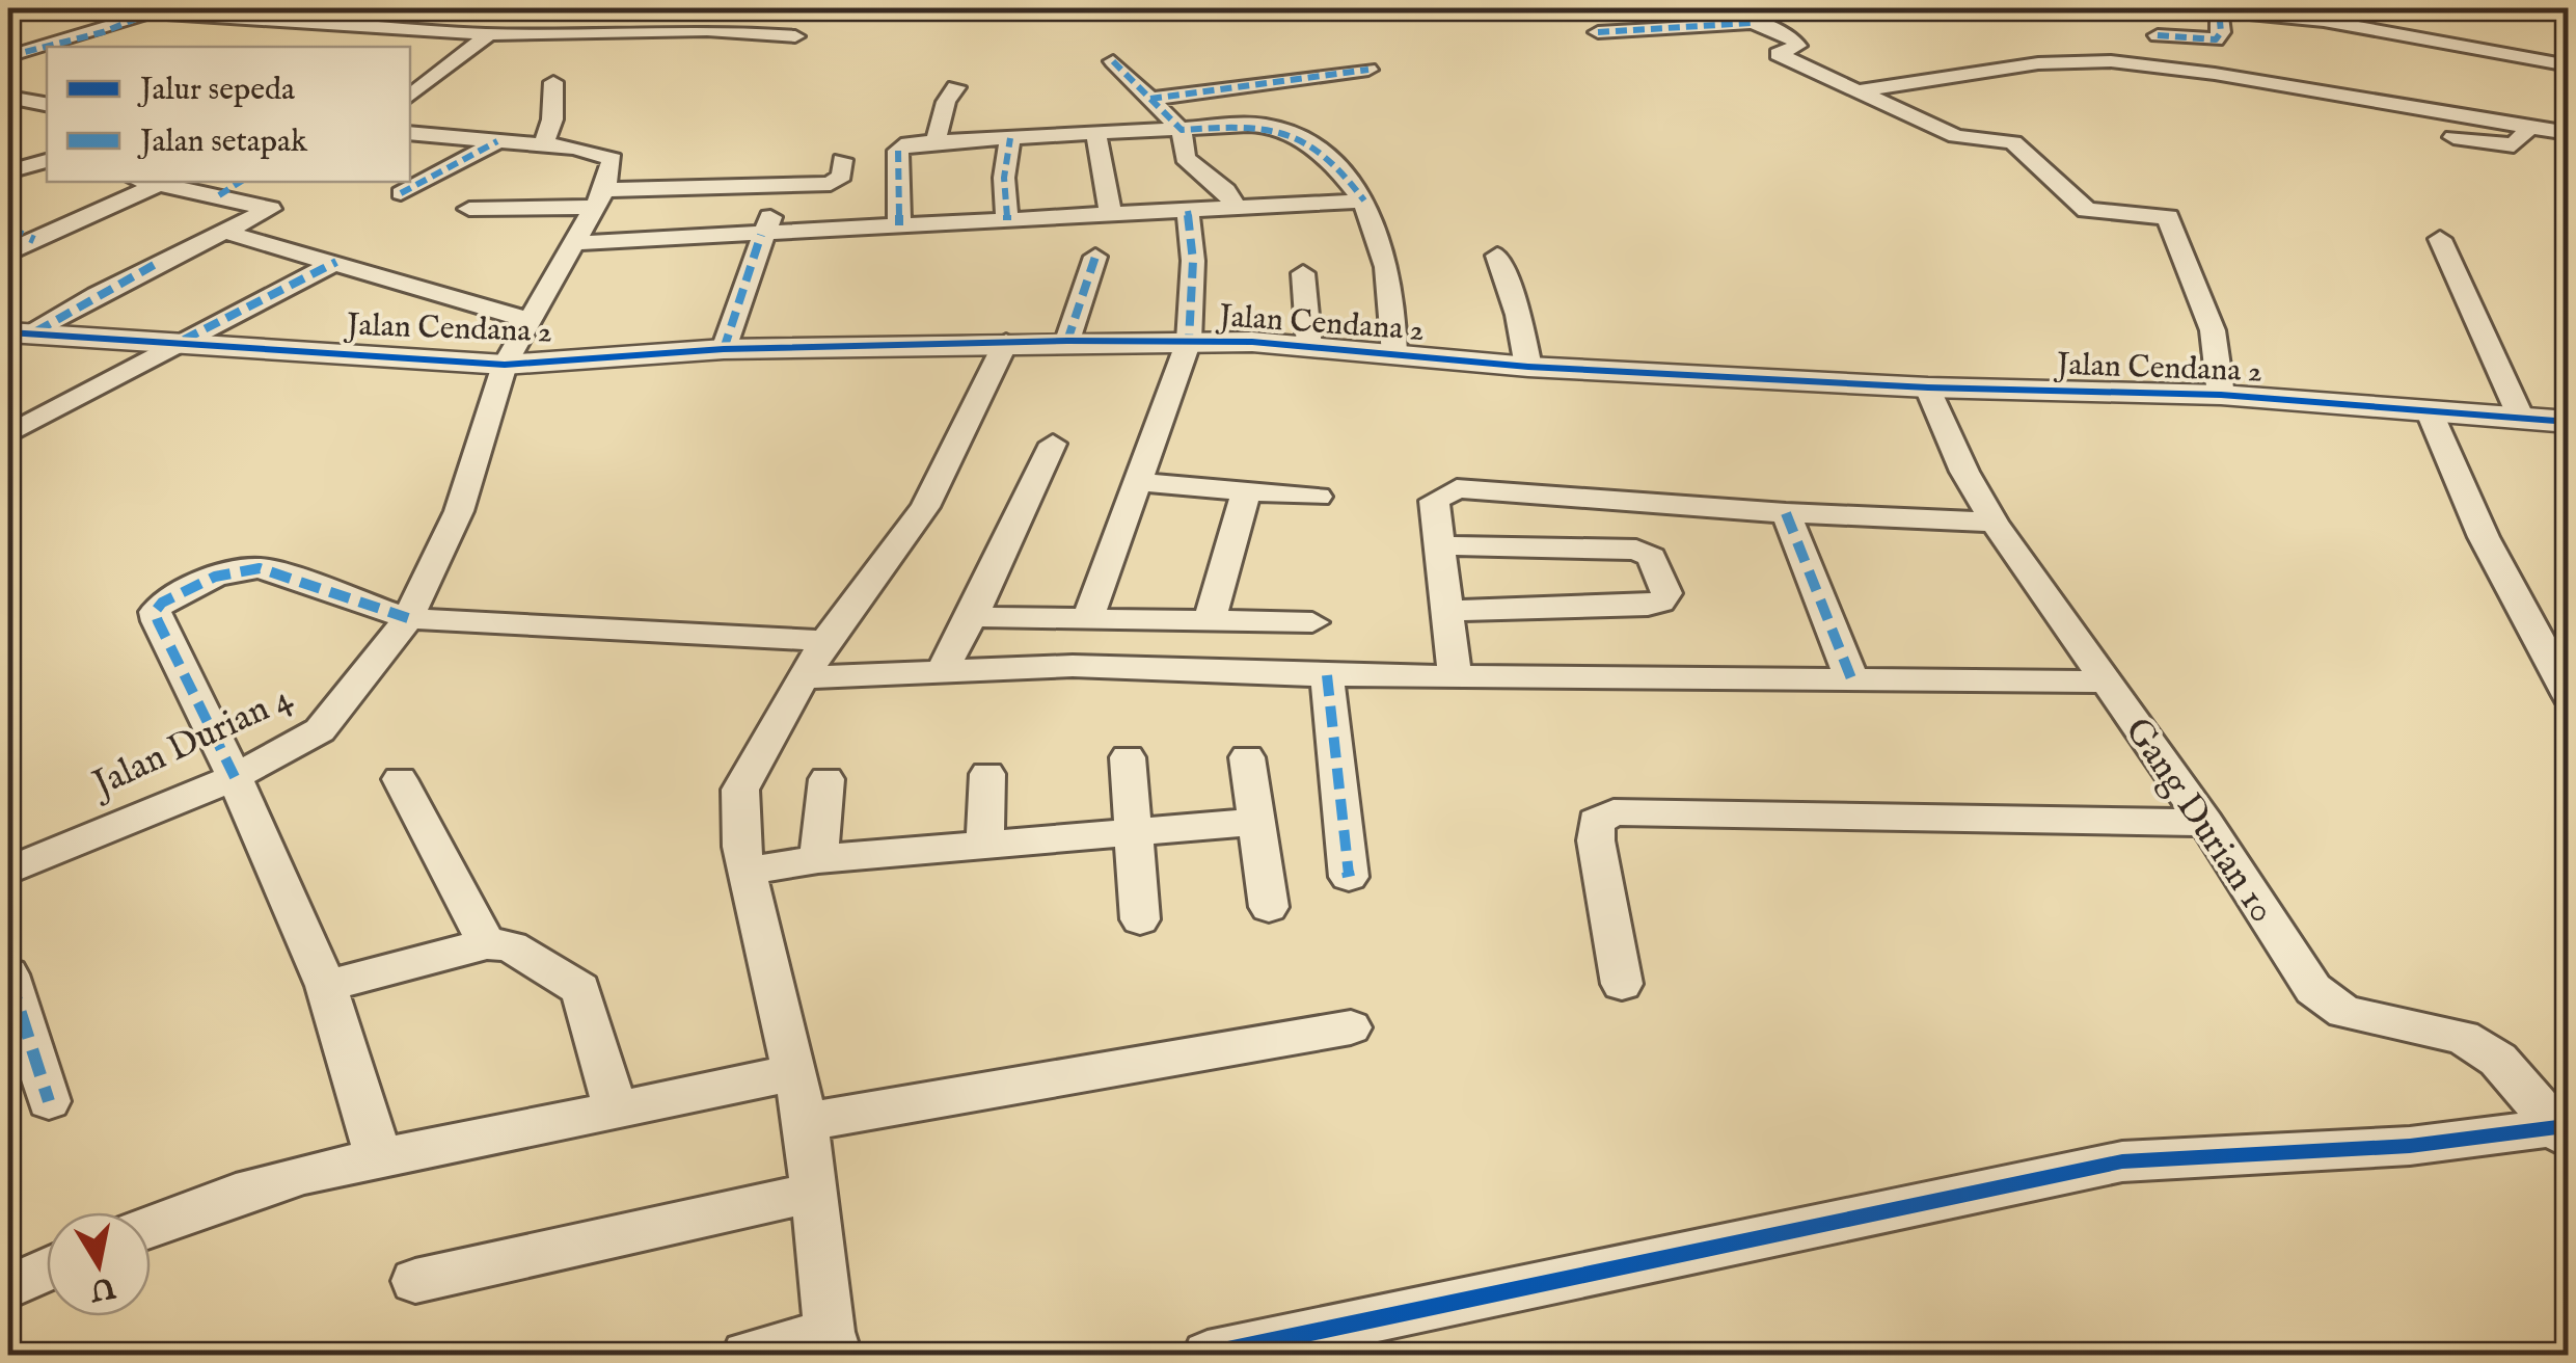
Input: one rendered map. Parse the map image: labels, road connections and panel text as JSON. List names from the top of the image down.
{
  "streets": {
    "street": ["Jalan Cendana 2", "Jalan Durian 4", "Gang Durian 10"]
  },
  "crossings": [
    ["Jalan Cendana 2", "Jalan Durian 4"],
    ["Jalan Cendana 2", "Gang Durian 10"]
  ],
  "legend": ["Jalur sepeda", "Jalan setapak"],
  "north": "bottom"
}
